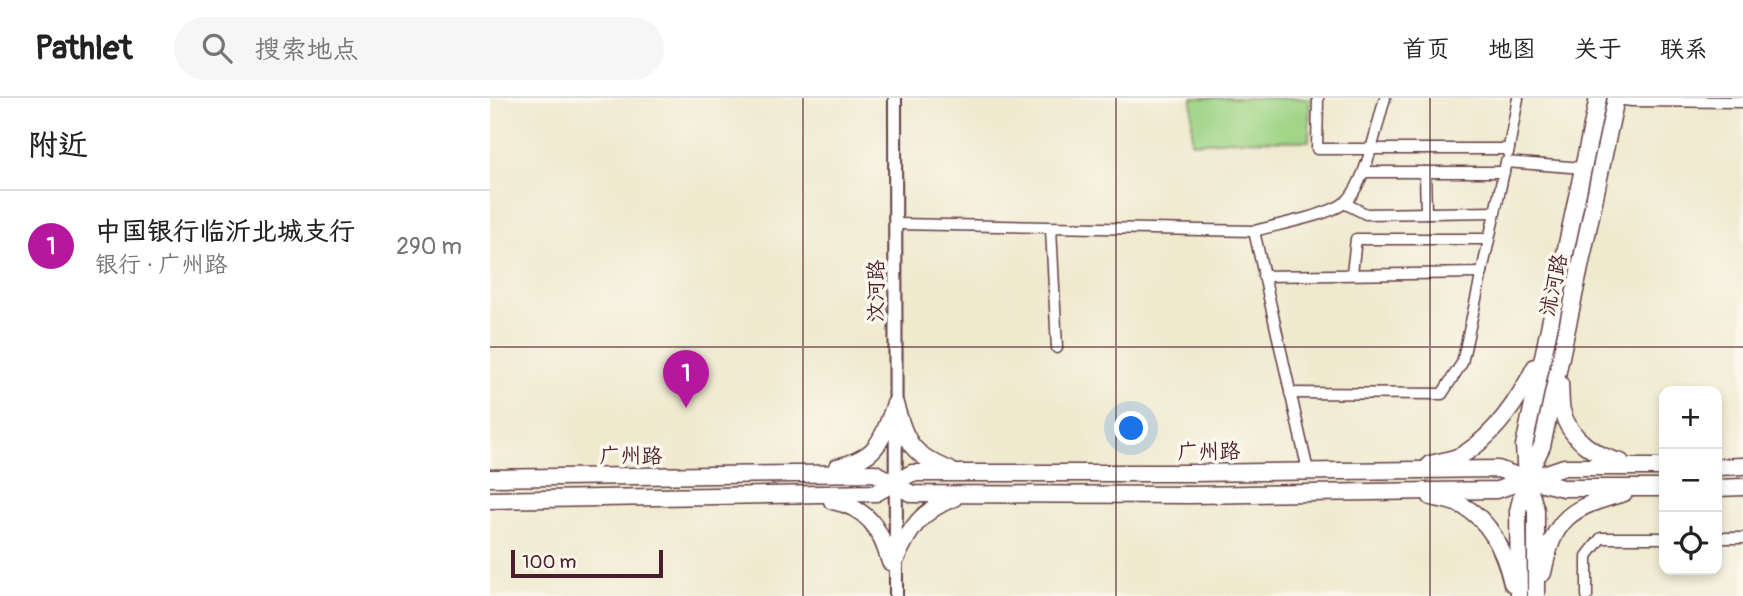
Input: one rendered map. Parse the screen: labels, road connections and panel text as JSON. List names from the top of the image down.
{
  "streets": {
    "main road": ["沭河路", "广州路"],
    "street": ["汶河路"]
  },
  "crossings": [
    ["沭河路", "广州路"],
    ["汶河路", "广州路"]
  ],
  "scale_bar": "100 m",
  "page": {
    "header": "Pathlet",
    "search": "搜索地点",
    "nav": [
      "首页",
      "地图",
      "关于",
      "联系"
    ],
    "heading": "附近",
    "list": [
      {
        "mark": "1",
        "name": "中国银行临沂北城支行",
        "note": "银行 · 广州路",
        "value": "290 m"
      }
    ],
    "pins": "1",
    "map_buttons": ["+", "−"],
    "scale": "100 m"
  }
}
